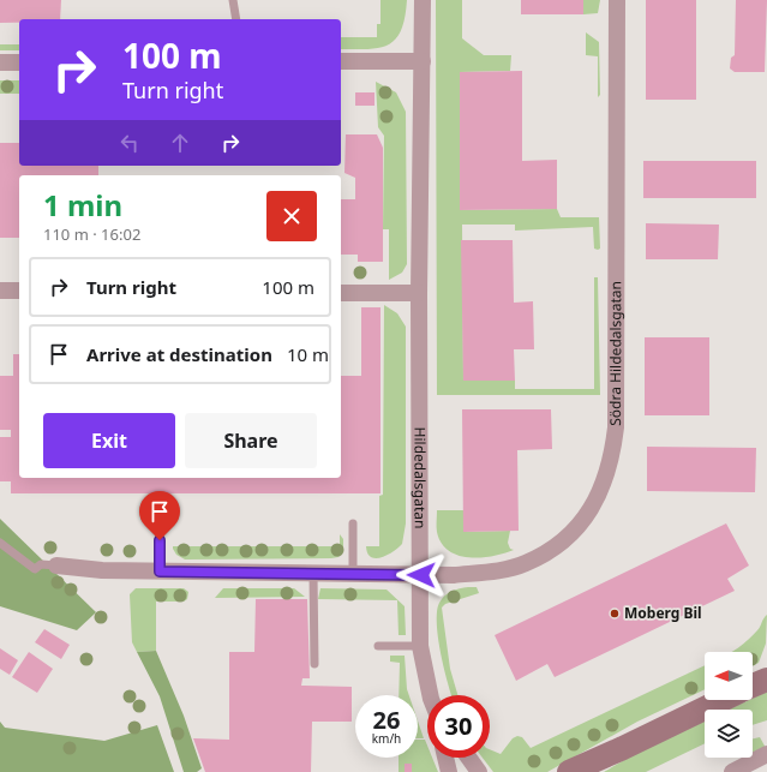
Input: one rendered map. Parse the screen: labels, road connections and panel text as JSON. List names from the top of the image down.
{
  "streets": {
    "street": ["Södra Hildedalsgatan", "Hildedalsgatan"]
  },
  "crossings": [
    ["Södra Hildedalsgatan", "Hildedalsgatan"]
  ],
  "places": ["Moberg Bil"],
  "north": "left",
  "page": {
    "turn": ["100 m", "Turn right"],
    "heading": ["1 min", "110 m · 16:02"],
    "list": [
      {
        "name": "Turn right",
        "value": "100 m"
      },
      {
        "name": "Arrive at destination",
        "value": "10 m"
      }
    ],
    "buttons": ["Exit", "Share"],
    "speed": "26 km/h",
    "limit": "30"
  }
}
